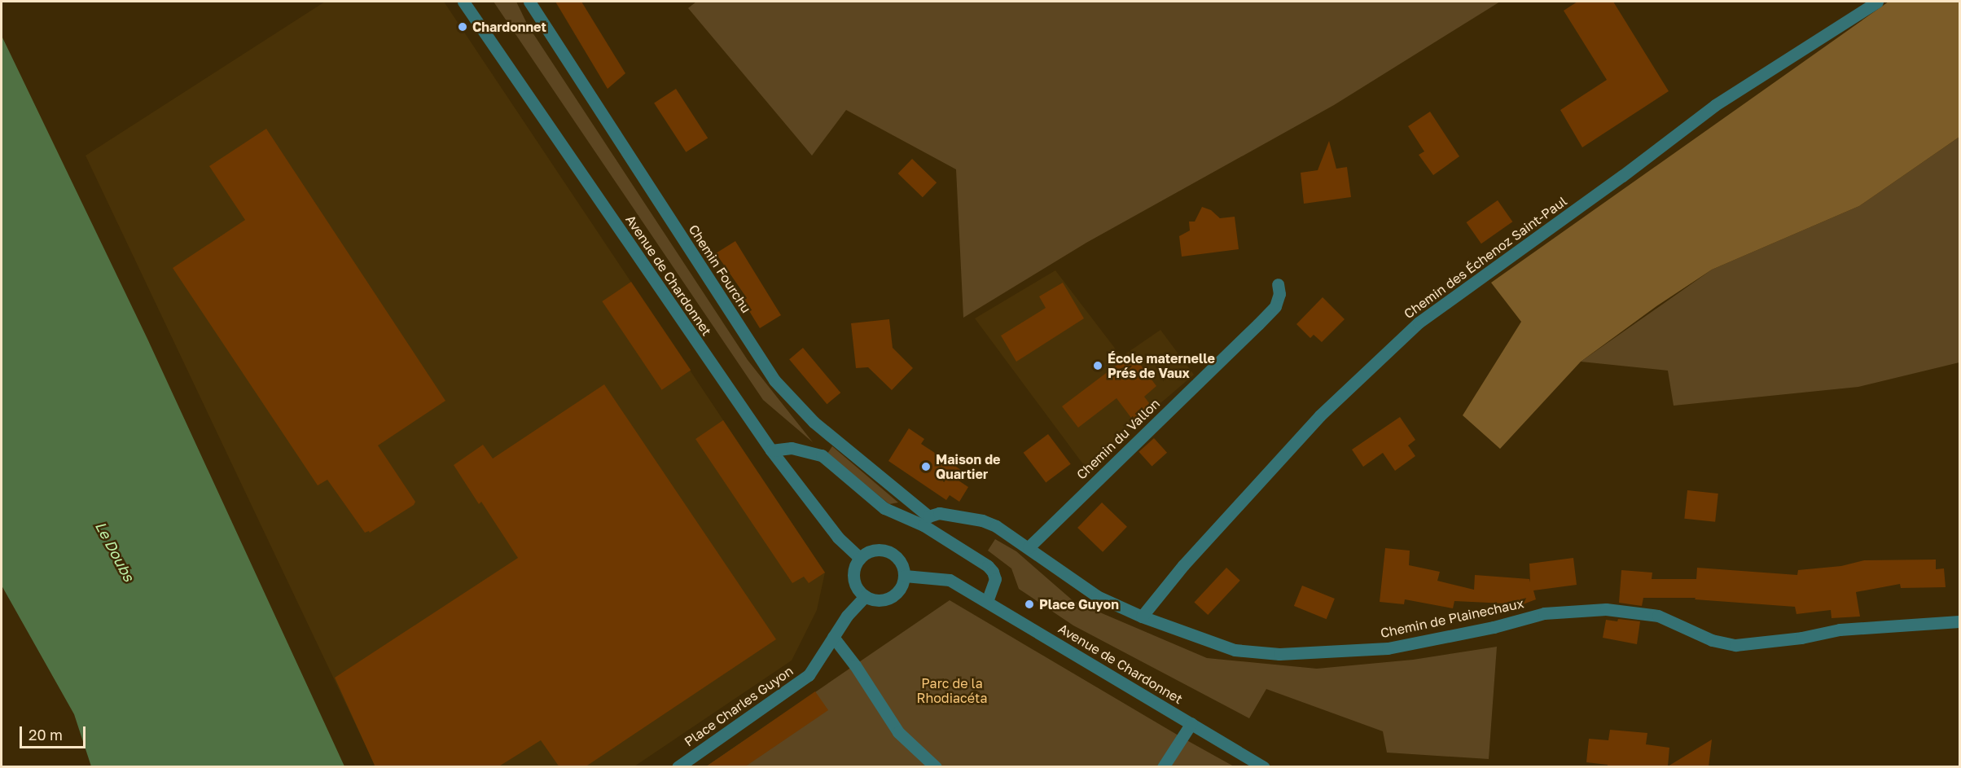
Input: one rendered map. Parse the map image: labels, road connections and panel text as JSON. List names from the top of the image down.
{
  "streets": {
    "street": [
      "Chemin des Échenoz Saint-Paul",
      "Chemin Fourchu",
      "Avenue de Chardonnet",
      "Chemin du Vallon",
      "Chemin de Plainechaux",
      "Place Charles Guyon"
    ]
  },
  "crossings": [
    ["Chemin des Échenoz Saint-Paul", "Chemin de Plainechaux"],
    ["Chemin Fourchu", "Chemin de Plainechaux"],
    ["Avenue de Chardonnet", "Place Charles Guyon"],
    ["Chemin du Vallon", "Chemin de Plainechaux"]
  ],
  "water": ["Le Doubs"],
  "parks": ["Parc de la Rhodiacéta"],
  "places": [
    "Chardonnet",
    "École maternelle Prés de Vaux",
    "Maison de Quartier",
    "Place Guyon"
  ],
  "scale_bar": "20 m"
}
